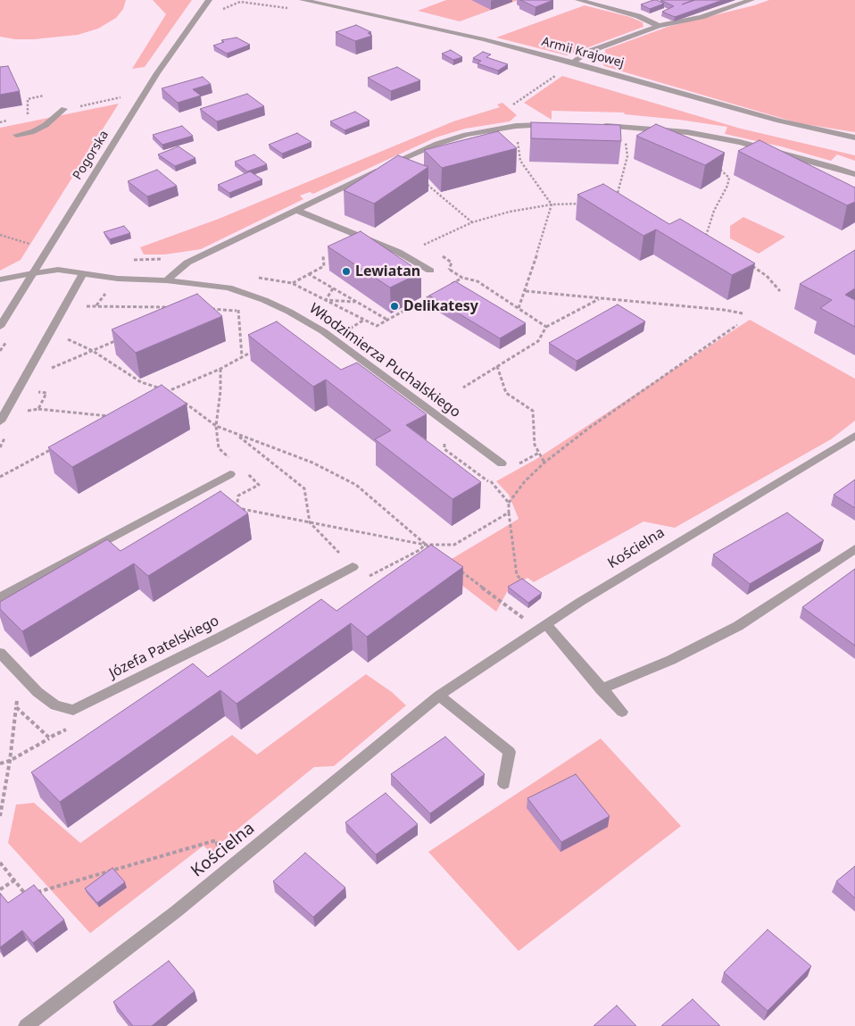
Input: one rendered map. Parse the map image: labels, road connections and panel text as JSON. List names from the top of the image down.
{
  "streets": {
    "street": [
      "Armii Krajowej",
      "Pogorska",
      "Włodzimierza Puchalskiego",
      "Kościelna",
      "Józefa Patelskiego"
    ]
  },
  "crossings": [
    ["Pogorska", "Włodzimierza Puchalskiego"]
  ],
  "places": ["Lewiatan", "Delikatesy"]
}
